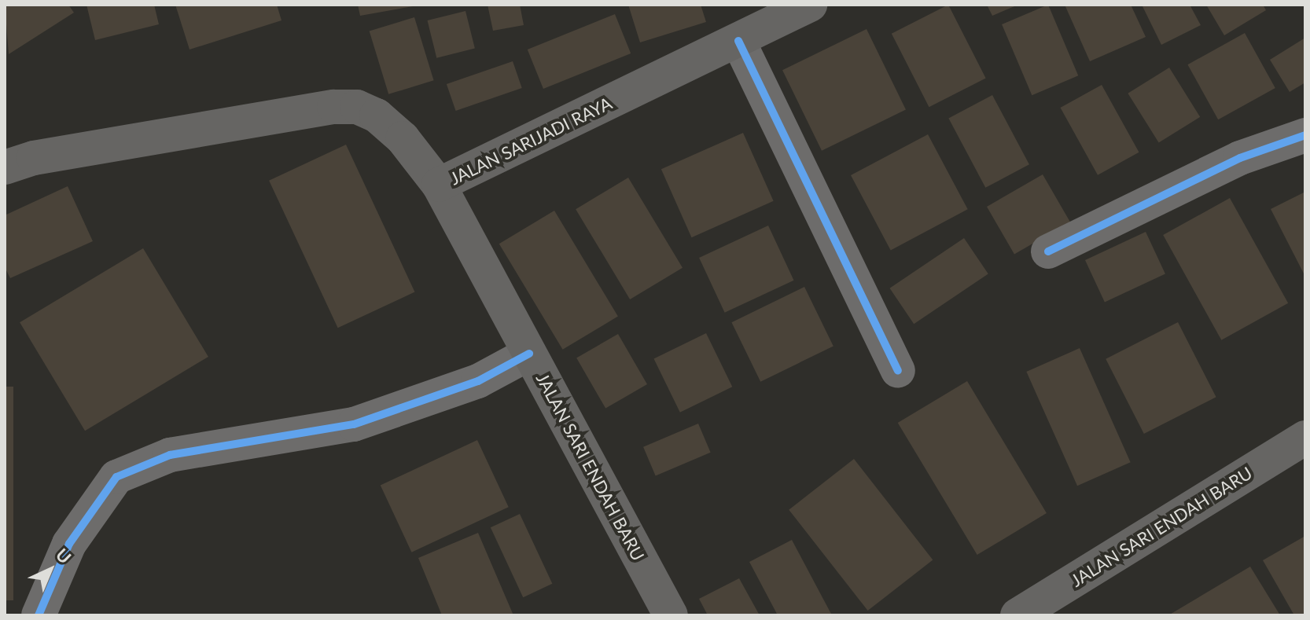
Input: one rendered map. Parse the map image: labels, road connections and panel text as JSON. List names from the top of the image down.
{
  "streets": {
    "main road": ["JALAN SARIJADI RAYA", "JALAN SARI ENDAH BARU"]
  },
  "crossings": [
    ["JALAN SARIJADI RAYA", "JALAN SARI ENDAH BARU"]
  ],
  "north": "top right"
}
